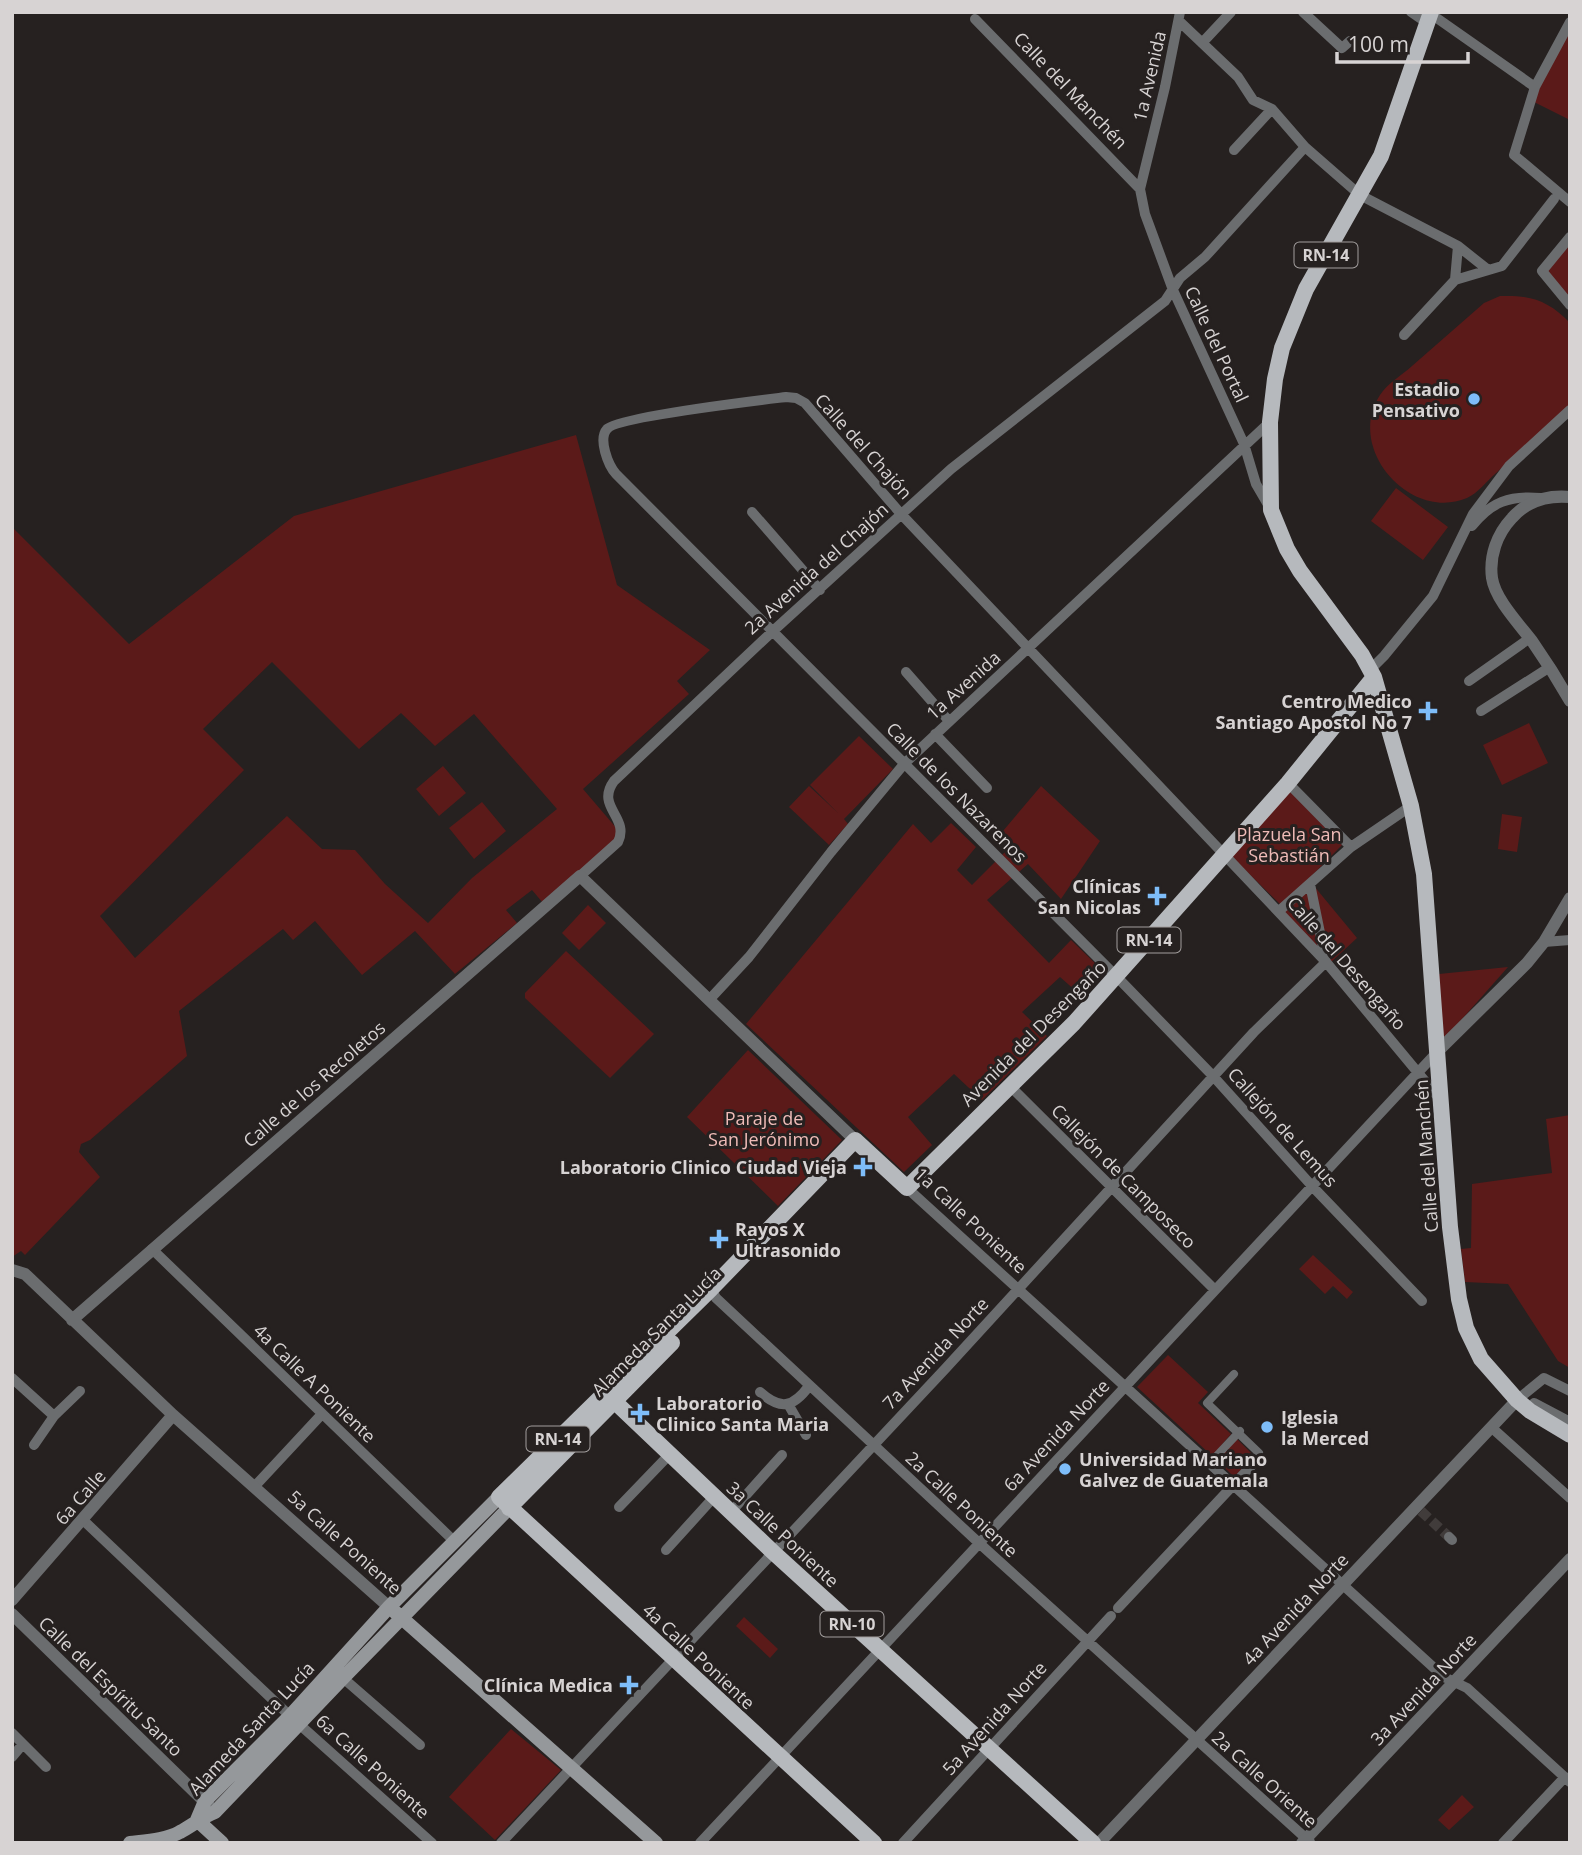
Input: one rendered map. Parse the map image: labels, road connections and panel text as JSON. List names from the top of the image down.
{
  "streets": {
    "main road": [
      "Calle del Manchén",
      "RN-14",
      "Avenida del Desengaño",
      "1a Calle Poniente",
      "Alameda Santa Lucía",
      "3a Calle Poniente",
      "5a Calle Poniente",
      "RN-10",
      "4a Calle Poniente"
    ],
    "street": [
      "1a Avenida",
      "Calle del Portal",
      "Calle del Chajón",
      "2a Avenida del Chajón",
      "Calle de los Nazarenos",
      "Calle del Desengaño",
      "Calle de los Recoletos",
      "Callejón de Lemus",
      "Callejón de Camposeco",
      "7a Avenida Norte",
      "4a Calle A Poniente",
      "6a Avenida Norte",
      "6a Calle",
      "2a Calle Poniente",
      "4a Avenida Norte",
      "Calle del Espíritu Santo",
      "3a Avenida Norte",
      "5a Avenida Norte",
      "6a Calle Poniente",
      "2a Calle Oriente"
    ]
  },
  "crossings": [
    ["1a Avenida", "Calle del Manchén"],
    ["1a Avenida", "RN-14"],
    ["1a Avenida", "Calle del Portal"],
    ["1a Avenida", "Calle del Chajón"],
    ["1a Avenida", "Calle de los Nazarenos"],
    ["1a Avenida", "1a Calle Poniente"],
    ["Calle del Manchén", "RN-14"],
    ["Calle del Manchén", "Calle del Portal"],
    ["Calle del Manchén", "Calle del Desengaño"],
    ["Calle del Manchén", "Avenida del Desengaño"],
    ["Calle del Manchén", "6a Avenida Norte"],
    ["Calle del Manchén", "4a Avenida Norte"],
    ["RN-14", "Calle del Portal"],
    ["RN-14", "Avenida del Desengaño"],
    ["RN-14", "Alameda Santa Lucía"],
    ["Calle del Portal", "2a Avenida del Chajón"],
    ["Calle del Chajón", "2a Avenida del Chajón"],
    ["Calle del Chajón", "Calle de los Nazarenos"],
    ["Calle del Chajón", "Calle del Desengaño"],
    ["Calle del Chajón", "Avenida del Desengaño"],
    ["2a Avenida del Chajón", "Calle de los Nazarenos"],
    ["2a Avenida del Chajón", "Calle de los Recoletos"],
    ["2a Avenida del Chajón", "1a Calle Poniente"],
    ["Calle de los Nazarenos", "Avenida del Desengaño"],
    ["Calle de los Nazarenos", "Callejón de Lemus"],
    ["Calle del Desengaño", "Avenida del Desengaño"],
    ["Calle del Desengaño", "7a Avenida Norte"],
    ["Calle del Desengaño", "6a Avenida Norte"],
    ["Avenida del Desengaño", "Callejón de Lemus"],
    ["Avenida del Desengaño", "Callejón de Camposeco"],
    ["Avenida del Desengaño", "1a Calle Poniente"],
    ["Calle de los Recoletos", "1a Calle Poniente"],
    ["Calle de los Recoletos", "4a Calle A Poniente"],
    ["Calle de los Recoletos", "5a Calle Poniente"],
    ["Callejón de Lemus", "7a Avenida Norte"],
    ["Callejón de Lemus", "6a Avenida Norte"],
    ["Callejón de Camposeco", "7a Avenida Norte"],
    ["Callejón de Camposeco", "6a Avenida Norte"],
    ["1a Calle Poniente", "Alameda Santa Lucía"],
    ["1a Calle Poniente", "7a Avenida Norte"],
    ["1a Calle Poniente", "6a Avenida Norte"],
    ["1a Calle Poniente", "4a Avenida Norte"],
    ["1a Calle Poniente", "3a Avenida Norte"],
    ["1a Calle Poniente", "5a Avenida Norte"],
    ["Alameda Santa Lucía", "4a Calle A Poniente"],
    ["Alameda Santa Lucía", "2a Calle Poniente"],
    ["Alameda Santa Lucía", "3a Calle Poniente"],
    ["Alameda Santa Lucía", "5a Calle Poniente"],
    ["Alameda Santa Lucía", "4a Calle Poniente"],
    ["Alameda Santa Lucía", "Calle del Espíritu Santo"],
    ["Alameda Santa Lucía", "6a Calle Poniente"],
    ["7a Avenida Norte", "2a Calle Poniente"],
    ["7a Avenida Norte", "3a Calle Poniente"],
    ["7a Avenida Norte", "5a Calle Poniente"],
    ["7a Avenida Norte", "4a Calle Poniente"],
    ["6a Avenida Norte", "2a Calle Poniente"],
    ["6a Avenida Norte", "3a Calle Poniente"],
    ["6a Avenida Norte", "4a Calle Poniente"],
    ["6a Calle", "5a Calle Poniente"],
    ["6a Calle", "6a Calle Poniente"],
    ["2a Calle Poniente", "4a Avenida Norte"],
    ["2a Calle Poniente", "5a Avenida Norte"],
    ["2a Calle Poniente", "2a Calle Oriente"],
    ["3a Calle Poniente", "5a Avenida Norte"],
    ["4a Avenida Norte", "2a Calle Oriente"],
    ["3a Avenida Norte", "2a Calle Oriente"]
  ],
  "parks": ["Plazuela San Sebastián", "Paraje de San Jerónimo"],
  "places": {
    "other": ["Estadio Pensativo", "Iglesia la Merced", "Universidad Mariano Galvez de Guatemala"],
    "health": [
      "Centro Medico Santiago Apostol No 7",
      "Clínicas San Nicolas",
      "Laboratorio Clinico Ciudad Vieja",
      "Rayos X Ultrasonido",
      "Laboratorio Clinico Santa Maria",
      "Clínica Medica"
    ]
  },
  "scale_bar": "100 m"
}
